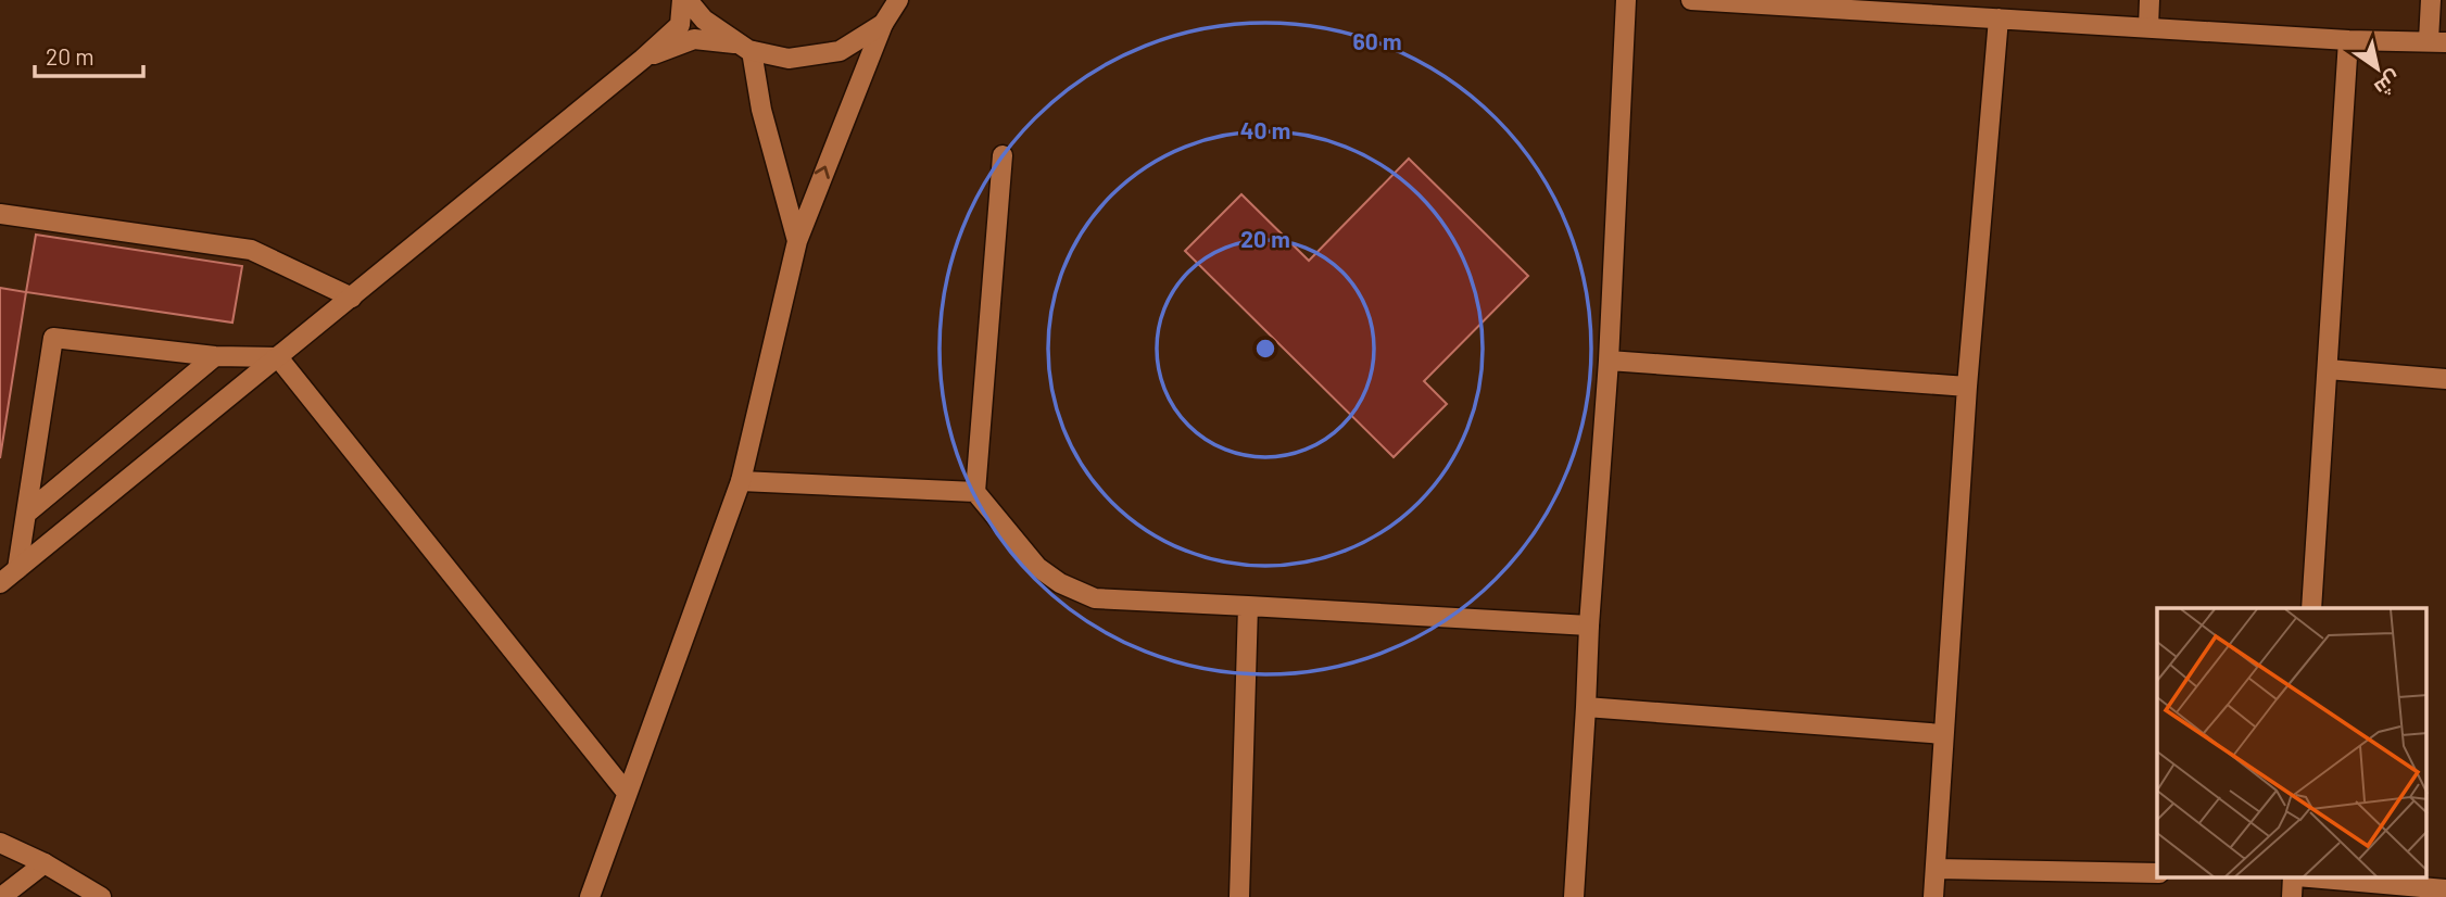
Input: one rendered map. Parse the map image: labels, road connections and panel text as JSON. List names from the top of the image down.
{
  "scale_bar": "20 m",
  "north": "bottom right",
  "rings": ["60 m", "40 m", "20 m"]
}
